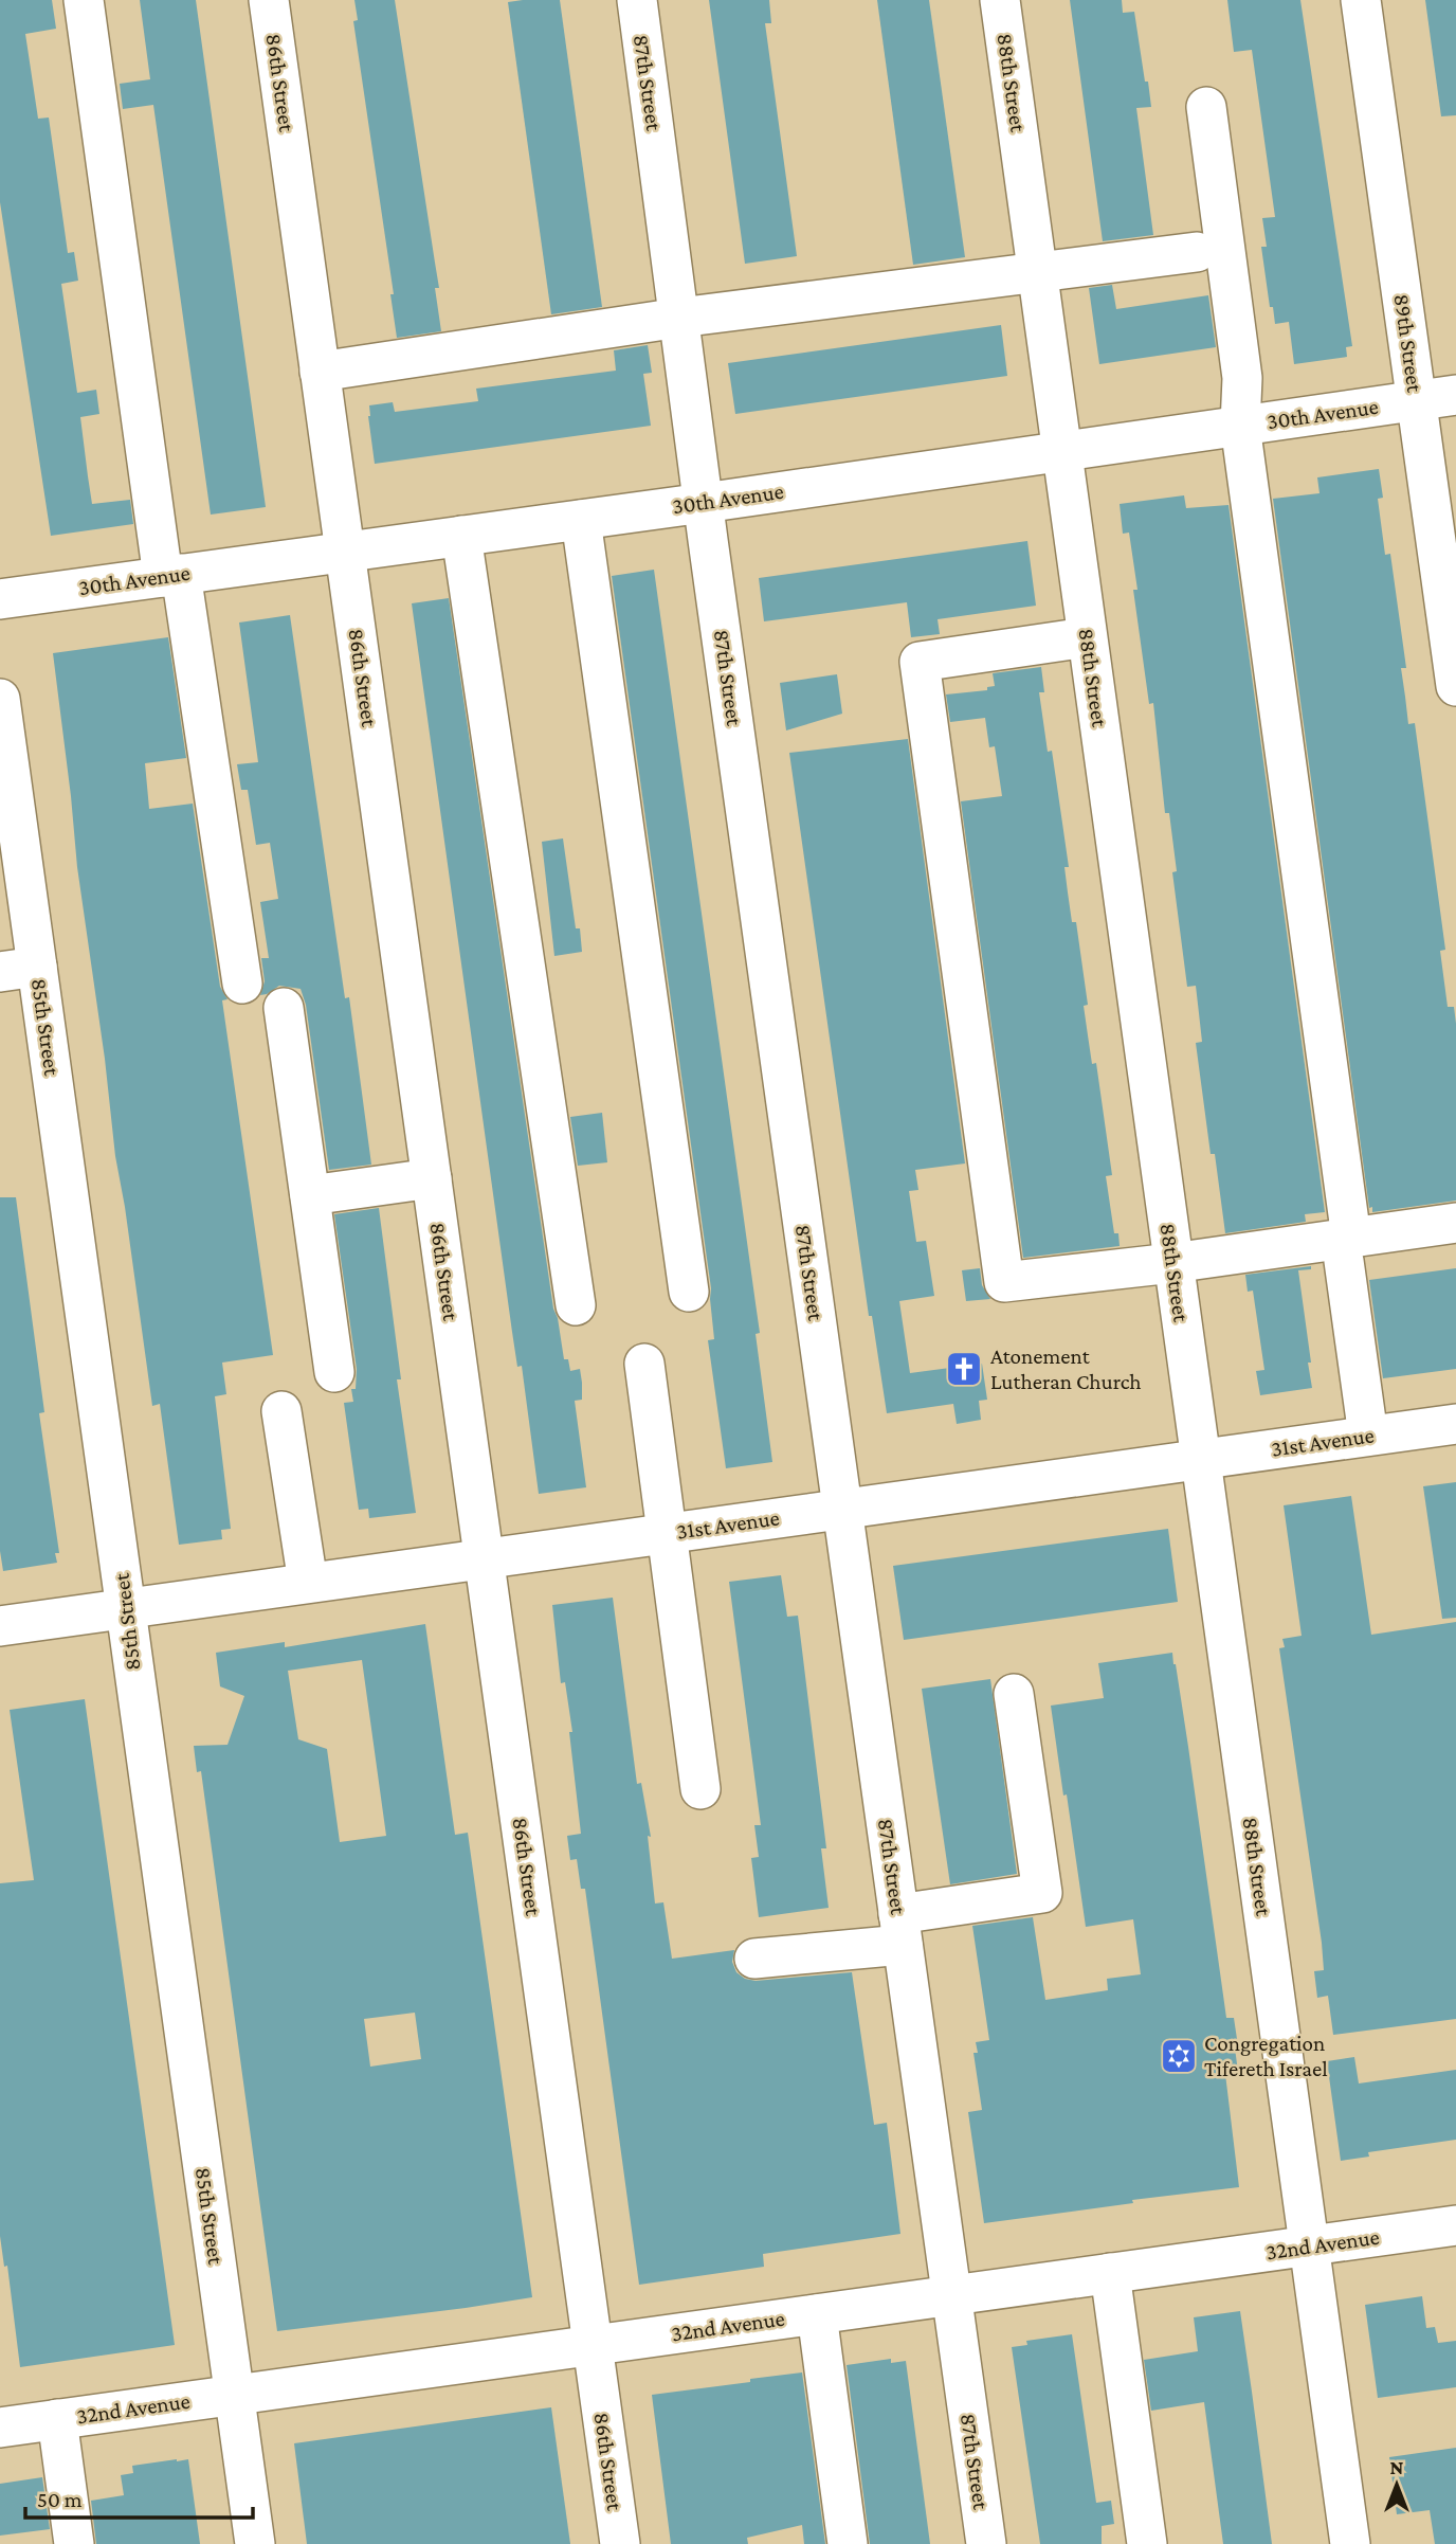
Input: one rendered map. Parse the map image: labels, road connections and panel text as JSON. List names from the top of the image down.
{
  "streets": {
    "street": [
      "86th Street",
      "87th Street",
      "88th Street",
      "89th Street",
      "30th Avenue",
      "85th Street",
      "31st Avenue",
      "32nd Avenue"
    ]
  },
  "crossings": [
    ["86th Street", "30th Avenue"],
    ["86th Street", "31st Avenue"],
    ["86th Street", "32nd Avenue"],
    ["87th Street", "30th Avenue"],
    ["87th Street", "31st Avenue"],
    ["87th Street", "32nd Avenue"],
    ["88th Street", "30th Avenue"],
    ["88th Street", "31st Avenue"],
    ["88th Street", "32nd Avenue"],
    ["89th Street", "30th Avenue"],
    ["85th Street", "31st Avenue"],
    ["85th Street", "32nd Avenue"]
  ],
  "places": {
    "church": ["Atonement Lutheran Church"],
    "synagogue": ["Congregation Tifereth Israel"]
  },
  "scale_bar": "50 m",
  "north": "top"
}
